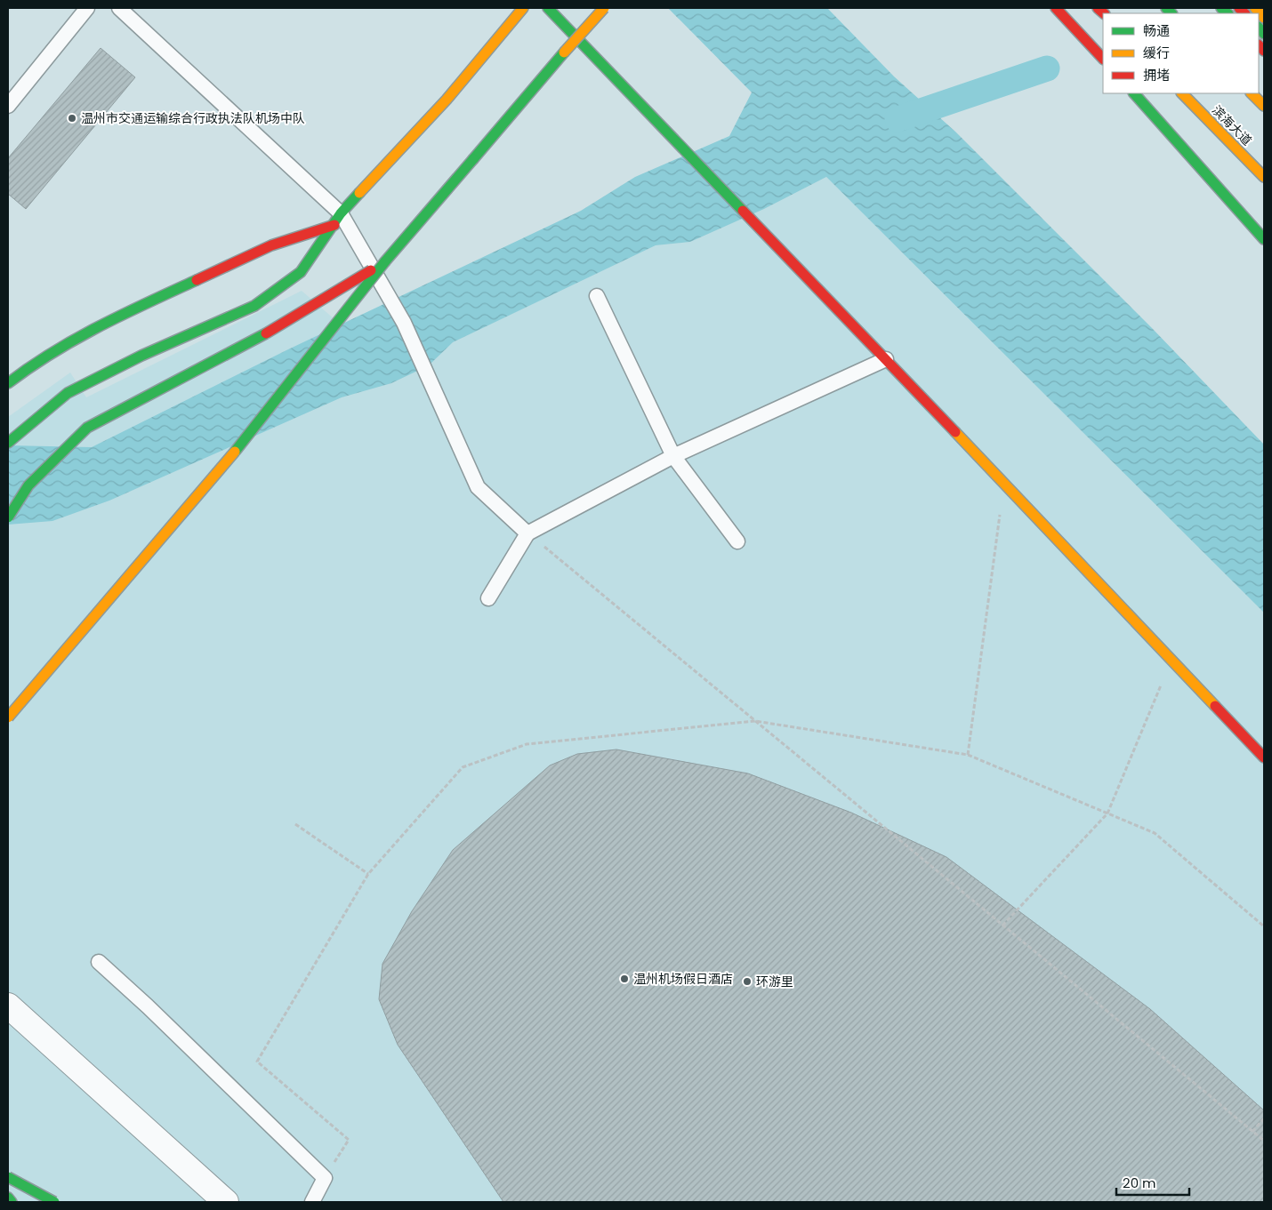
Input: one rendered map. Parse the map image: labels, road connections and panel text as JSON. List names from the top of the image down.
{
  "streets": {
    "main road": ["滨海大道"]
  },
  "places": ["温州市交通运输综合行政执法队机场中队", "温州机场假日酒店", "环游里"],
  "legend": ["畅通", "缓行", "拥堵"],
  "scale_bar": "20 m"
}
